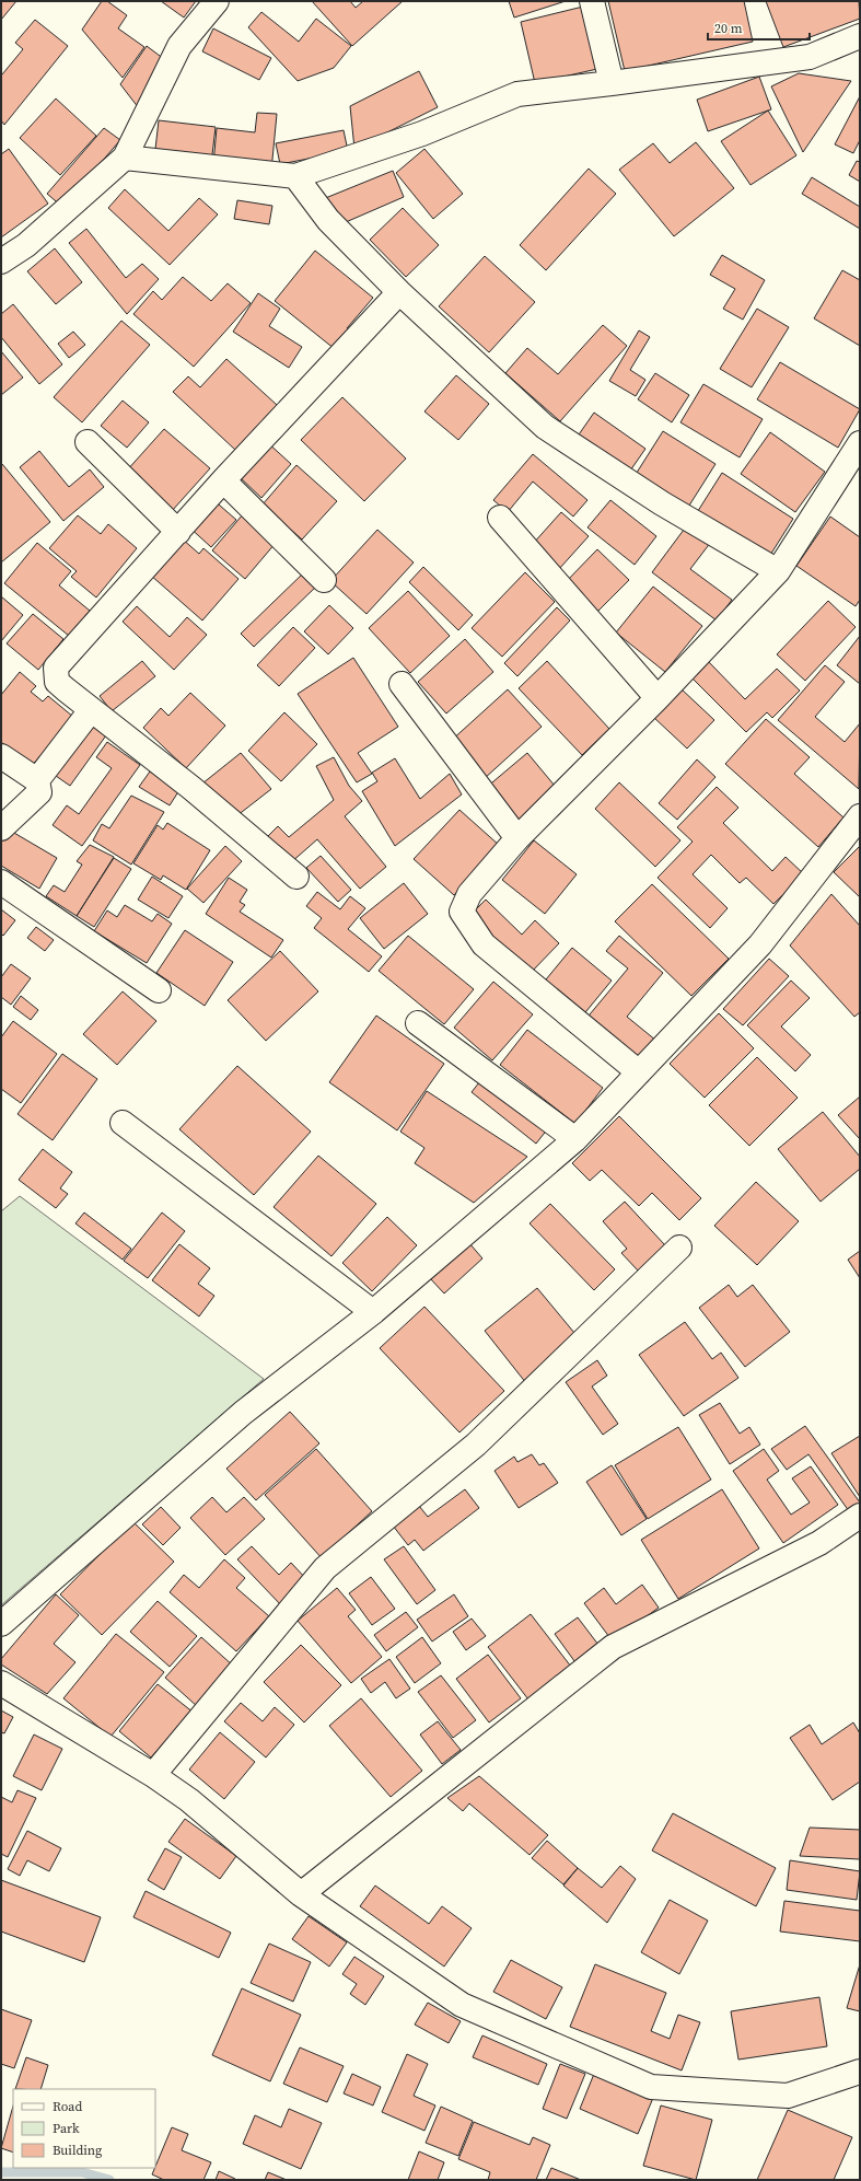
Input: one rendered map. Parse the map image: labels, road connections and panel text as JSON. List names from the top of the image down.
{
  "legend": ["Road", "Park", "Building"],
  "scale_bar": "20 m"
}
